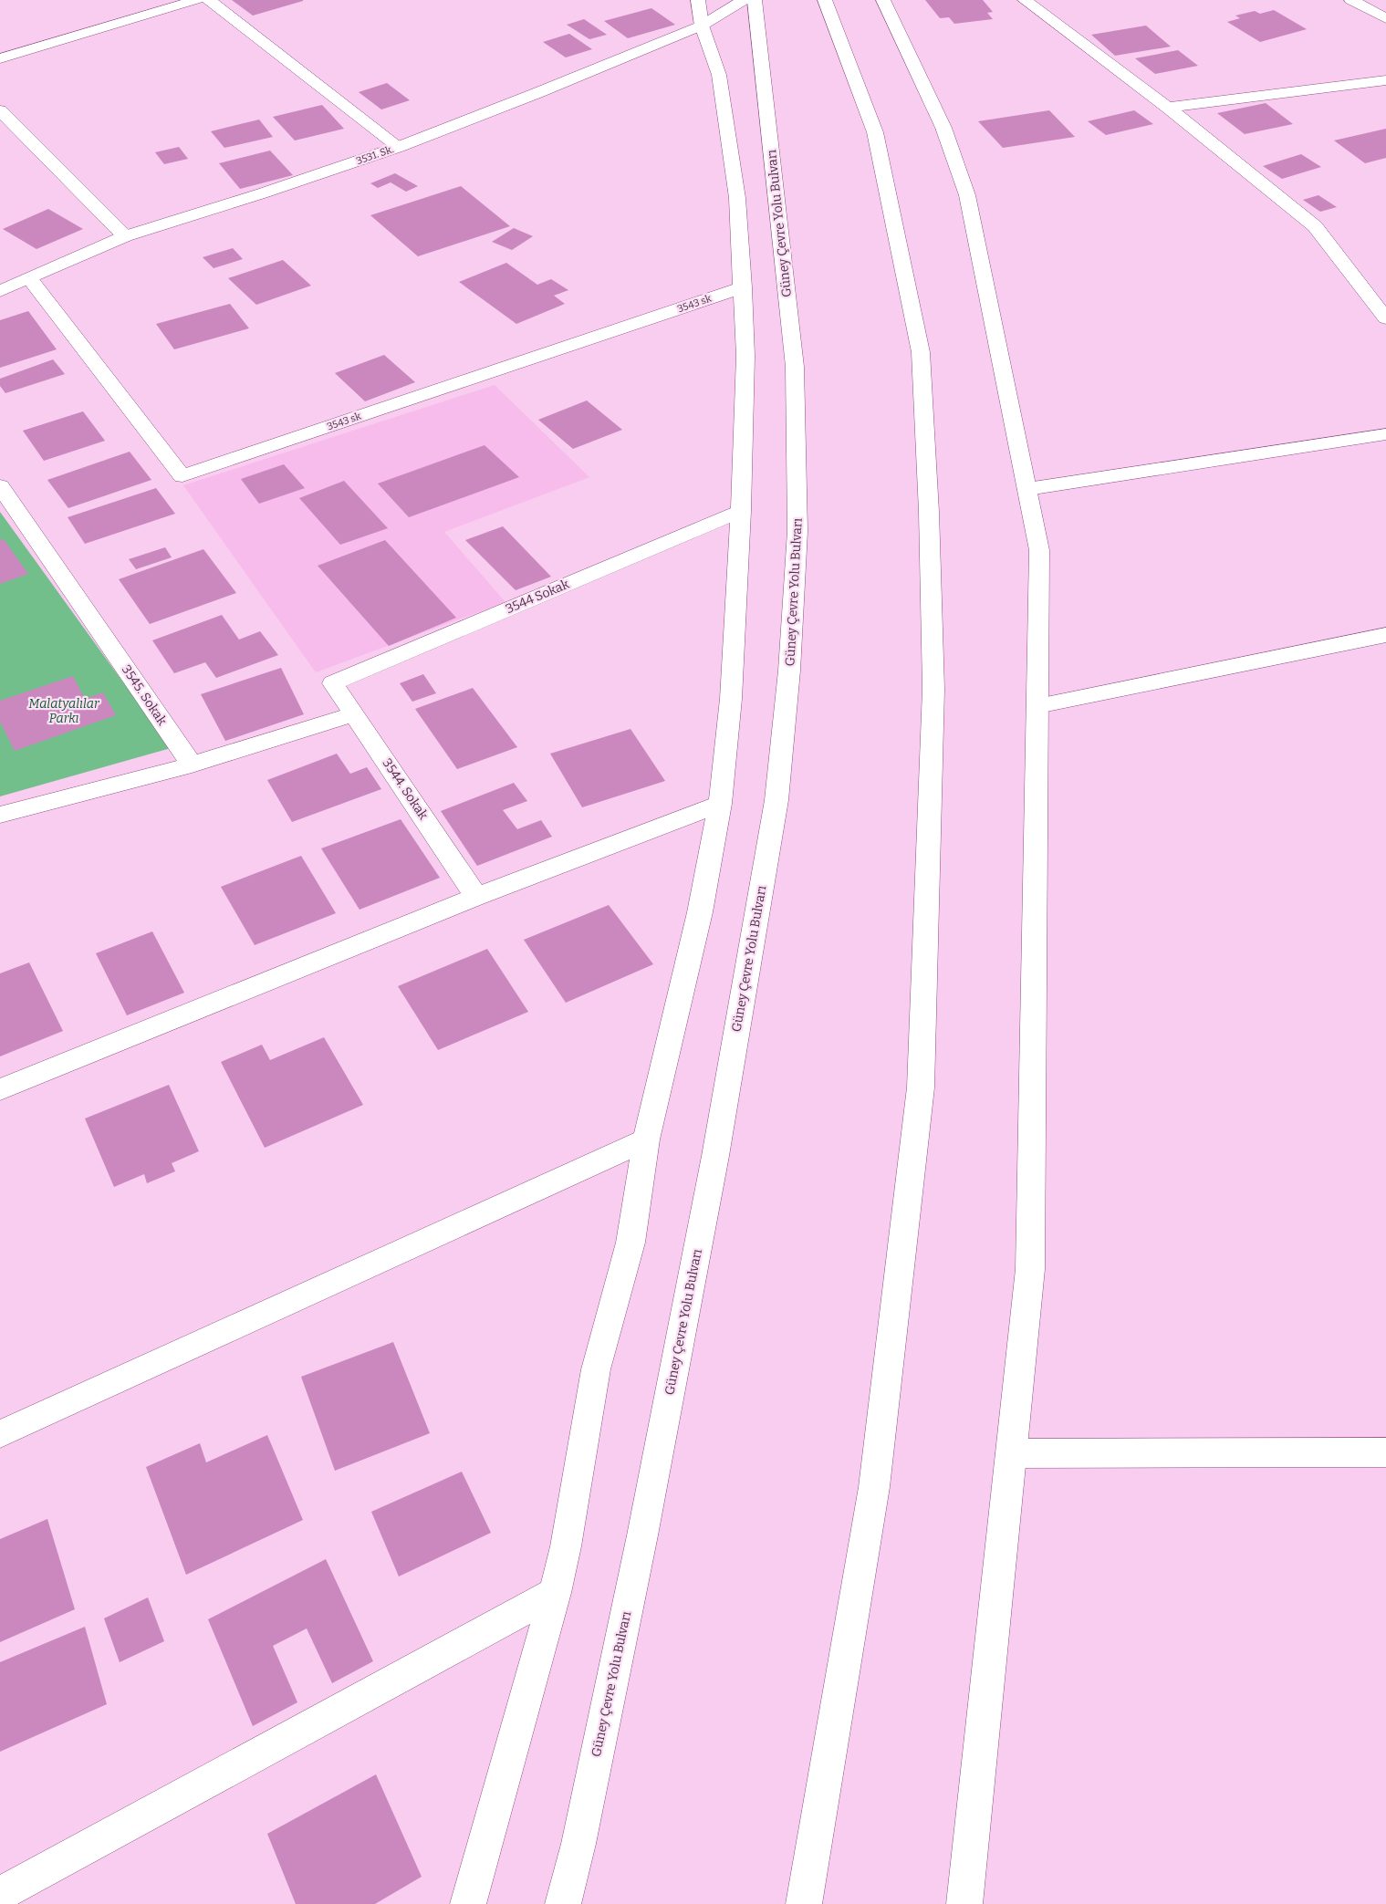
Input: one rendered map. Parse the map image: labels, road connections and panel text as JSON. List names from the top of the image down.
{
  "streets": {
    "main road": [
      "3531. Sk.",
      "Güney Çevre Yolu Bulvarı",
      "3543 sk",
      "3544 Sokak",
      "3545. Sokak",
      "3544. Sokak"
    ]
  },
  "crossings": [
    ["3531. Sk.", "3543 sk"],
    ["3544 Sokak", "3544. Sokak"]
  ],
  "parks": ["Malatyalılar Parkı"]
}
